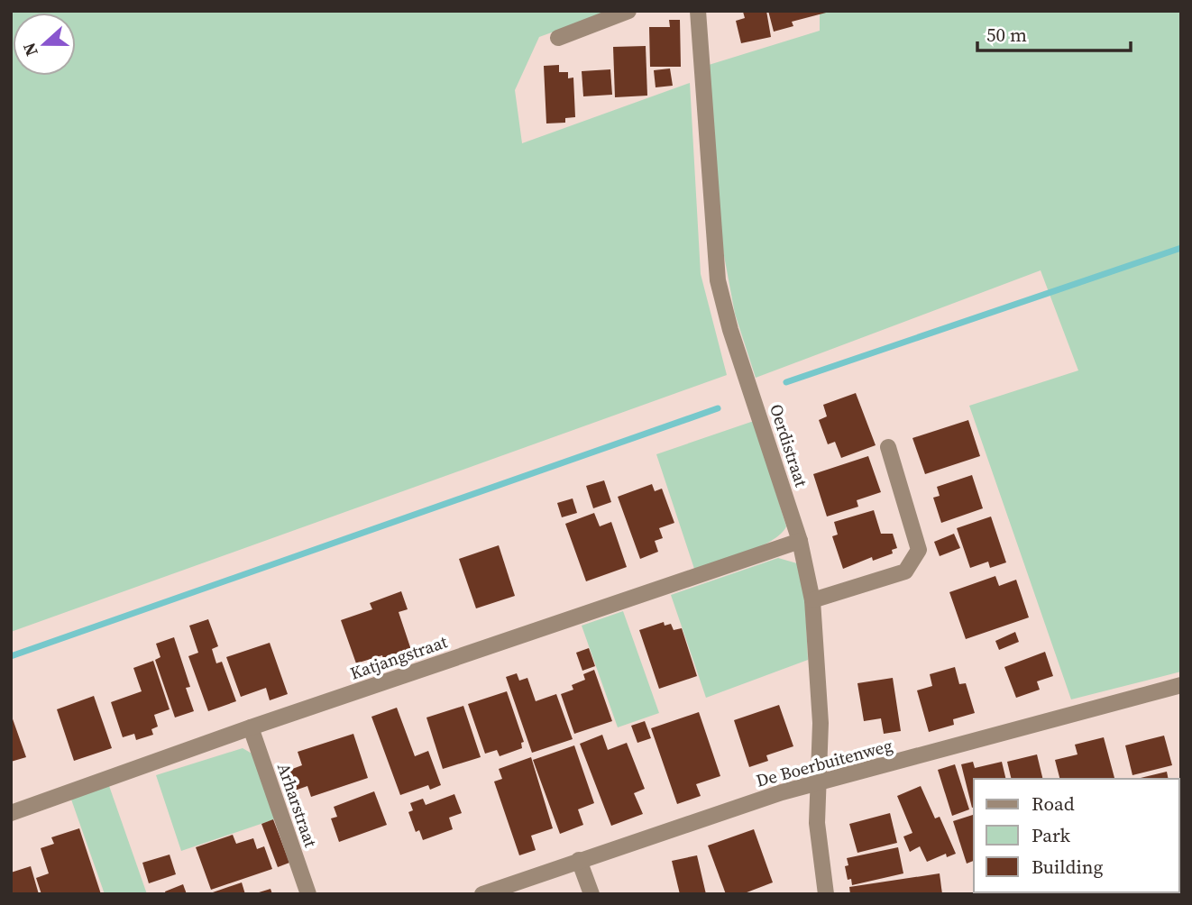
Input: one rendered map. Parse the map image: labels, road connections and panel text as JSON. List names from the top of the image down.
{
  "streets": {
    "street": [
      "Oerdistraat",
      "Katjangstraat",
      "De Boerbuitenweg",
      "Arharstraat"
    ]
  },
  "crossings": [
    ["Oerdistraat", "Katjangstraat"],
    ["Oerdistraat", "De Boerbuitenweg"],
    ["Katjangstraat", "Arharstraat"]
  ],
  "legend": ["Road", "Park", "Building"],
  "scale_bar": "50 m",
  "north": "left"
}
